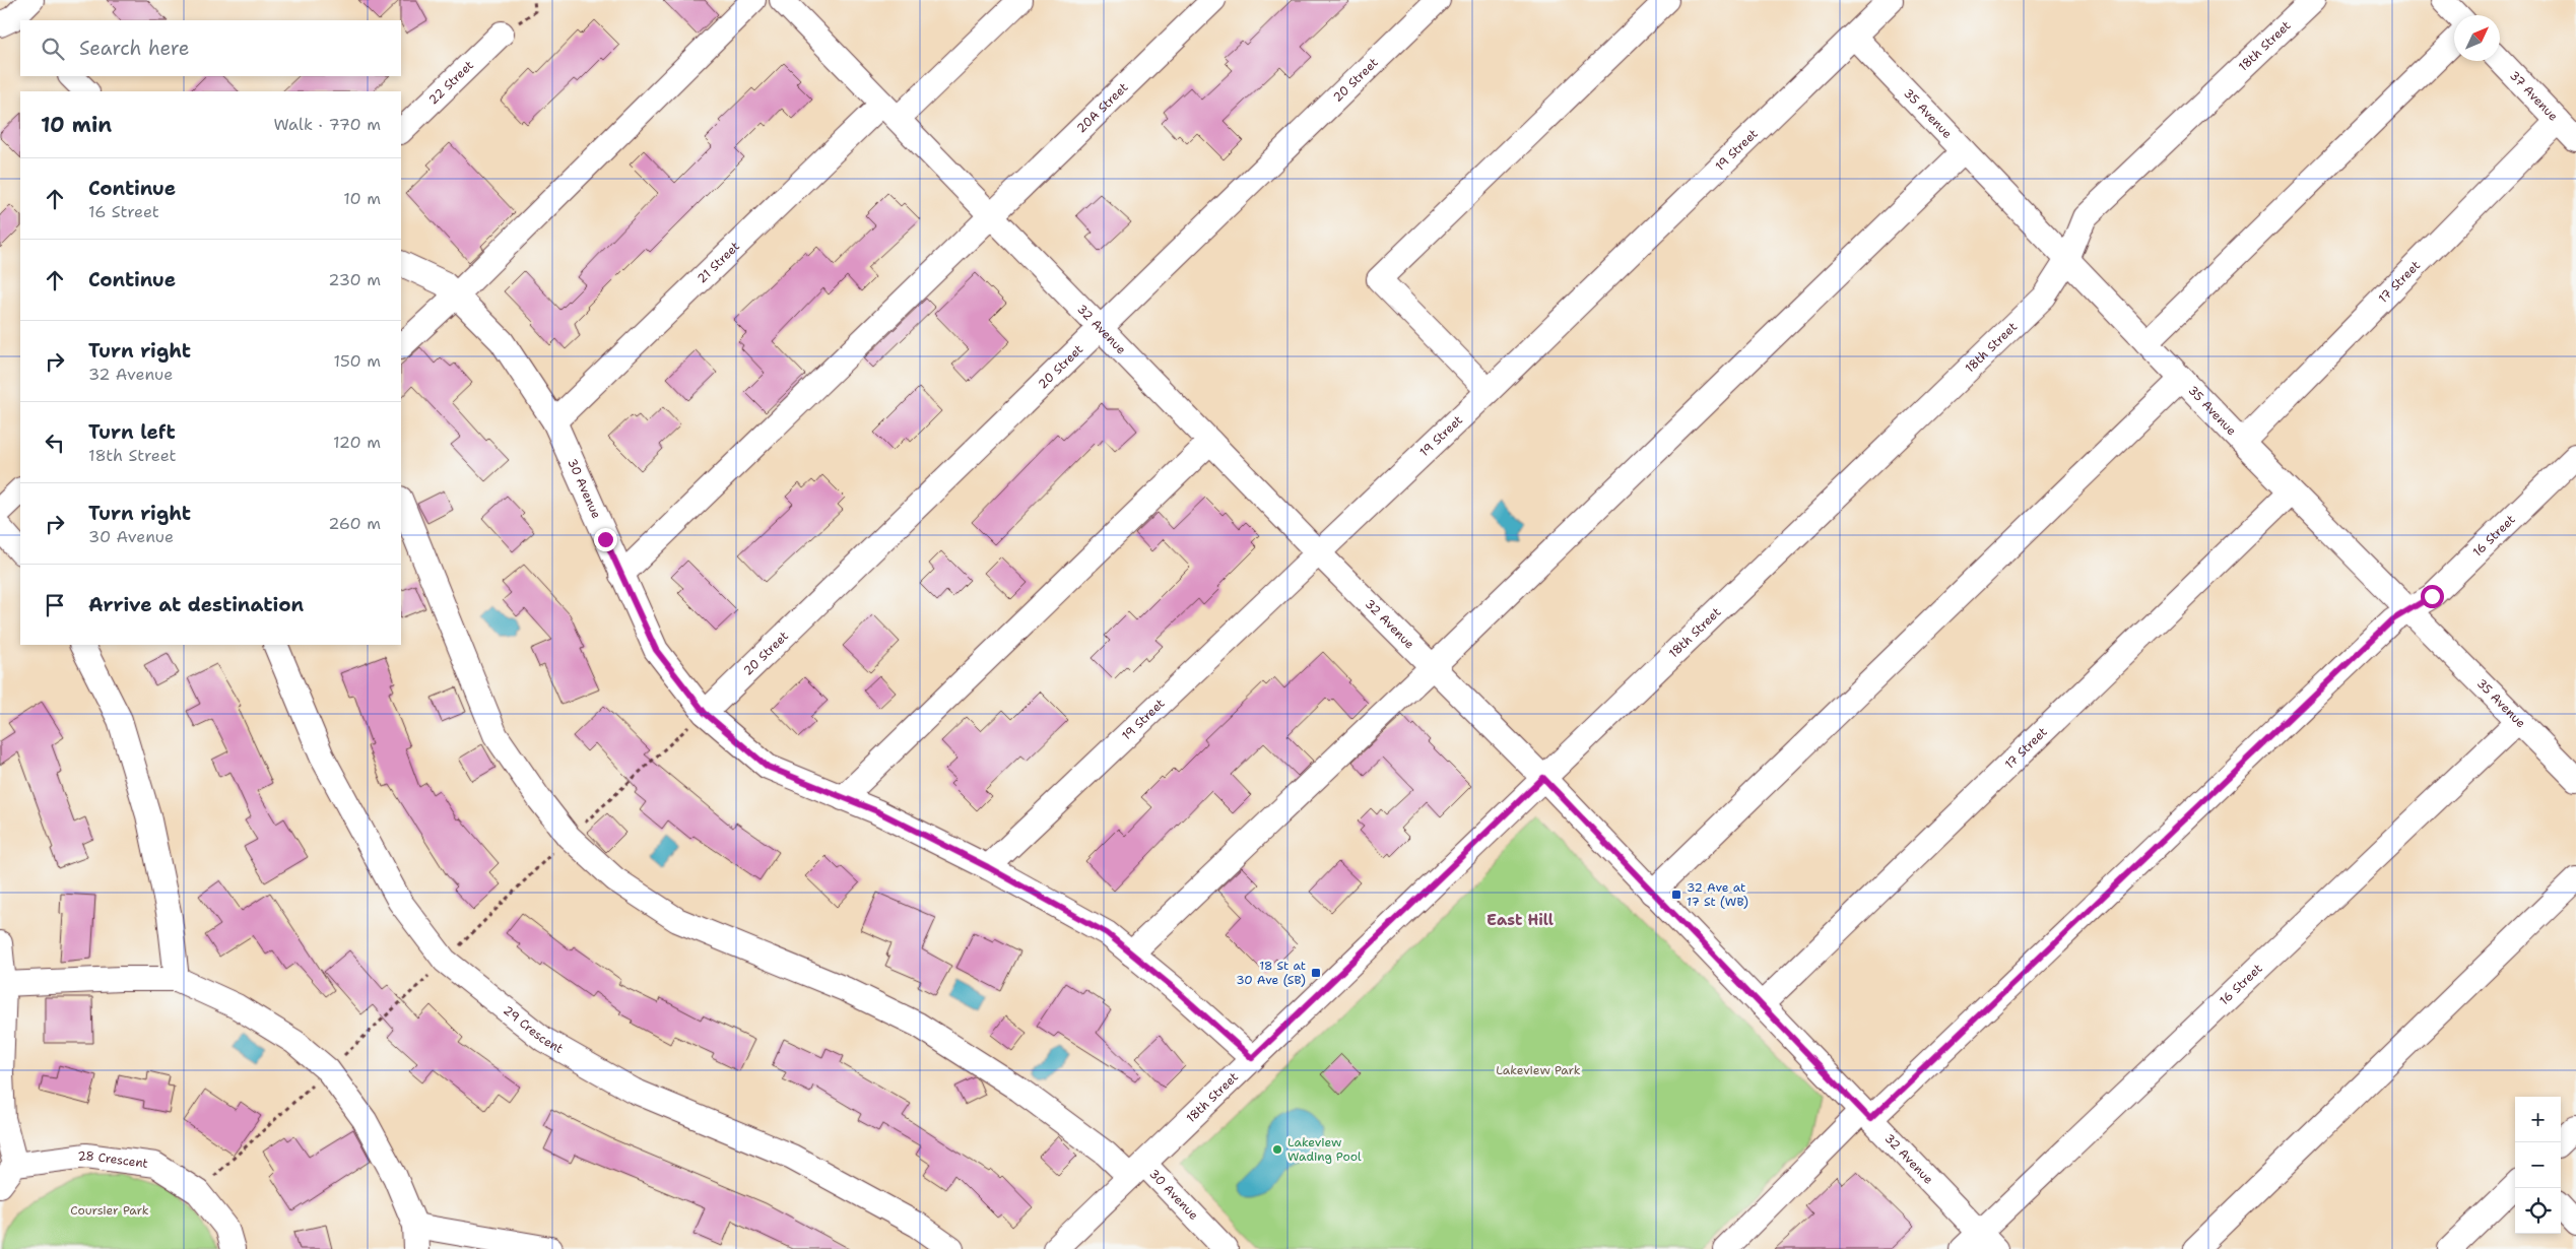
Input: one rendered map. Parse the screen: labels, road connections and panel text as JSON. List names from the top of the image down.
{
  "streets": {
    "street": [
      "18th Street",
      "20 Street",
      "22 Street",
      "37 Avenue",
      "20A Street",
      "35 Avenue",
      "19 Street",
      "21 Street",
      "17 Street",
      "32 Avenue",
      "30 Avenue",
      "16 Street",
      "29 Crescent",
      "28 Crescent"
    ]
  },
  "crossings": [
    ["18th Street", "35 Avenue"],
    ["18th Street", "32 Avenue"],
    ["18th Street", "30 Avenue"],
    ["20 Street", "32 Avenue"],
    ["20 Street", "30 Avenue"],
    ["37 Avenue", "17 Street"],
    ["20A Street", "32 Avenue"],
    ["20A Street", "30 Avenue"],
    ["35 Avenue", "19 Street"],
    ["35 Avenue", "17 Street"],
    ["35 Avenue", "16 Street"],
    ["19 Street", "32 Avenue"],
    ["19 Street", "30 Avenue"],
    ["21 Street", "32 Avenue"],
    ["21 Street", "30 Avenue"],
    ["17 Street", "32 Avenue"],
    ["32 Avenue", "16 Street"]
  ],
  "districts": ["East Hill"],
  "parks": ["Lakeview Park", "Coursier Park"],
  "places": {
    "transit": ["32 Ave at 17 St (WB)", "18 St at 30 Ave (SB)"],
    "other": ["Lakeview Wading Pool"]
  },
  "north": "top right",
  "page": {
    "search": "Search here",
    "heading": ["10 min", "Walk · 770 m"],
    "list": [
      ["Continue", "16 Street", "10 m"],
      ["Continue", "230 m"],
      ["Turn right", "32 Avenue", "150 m"],
      ["Turn left", "18th Street", "120 m"],
      ["Turn right", "30 Avenue", "260 m"],
      "Arrive at destination"
    ],
    "map_buttons": ["+", "−"]
  }
}
